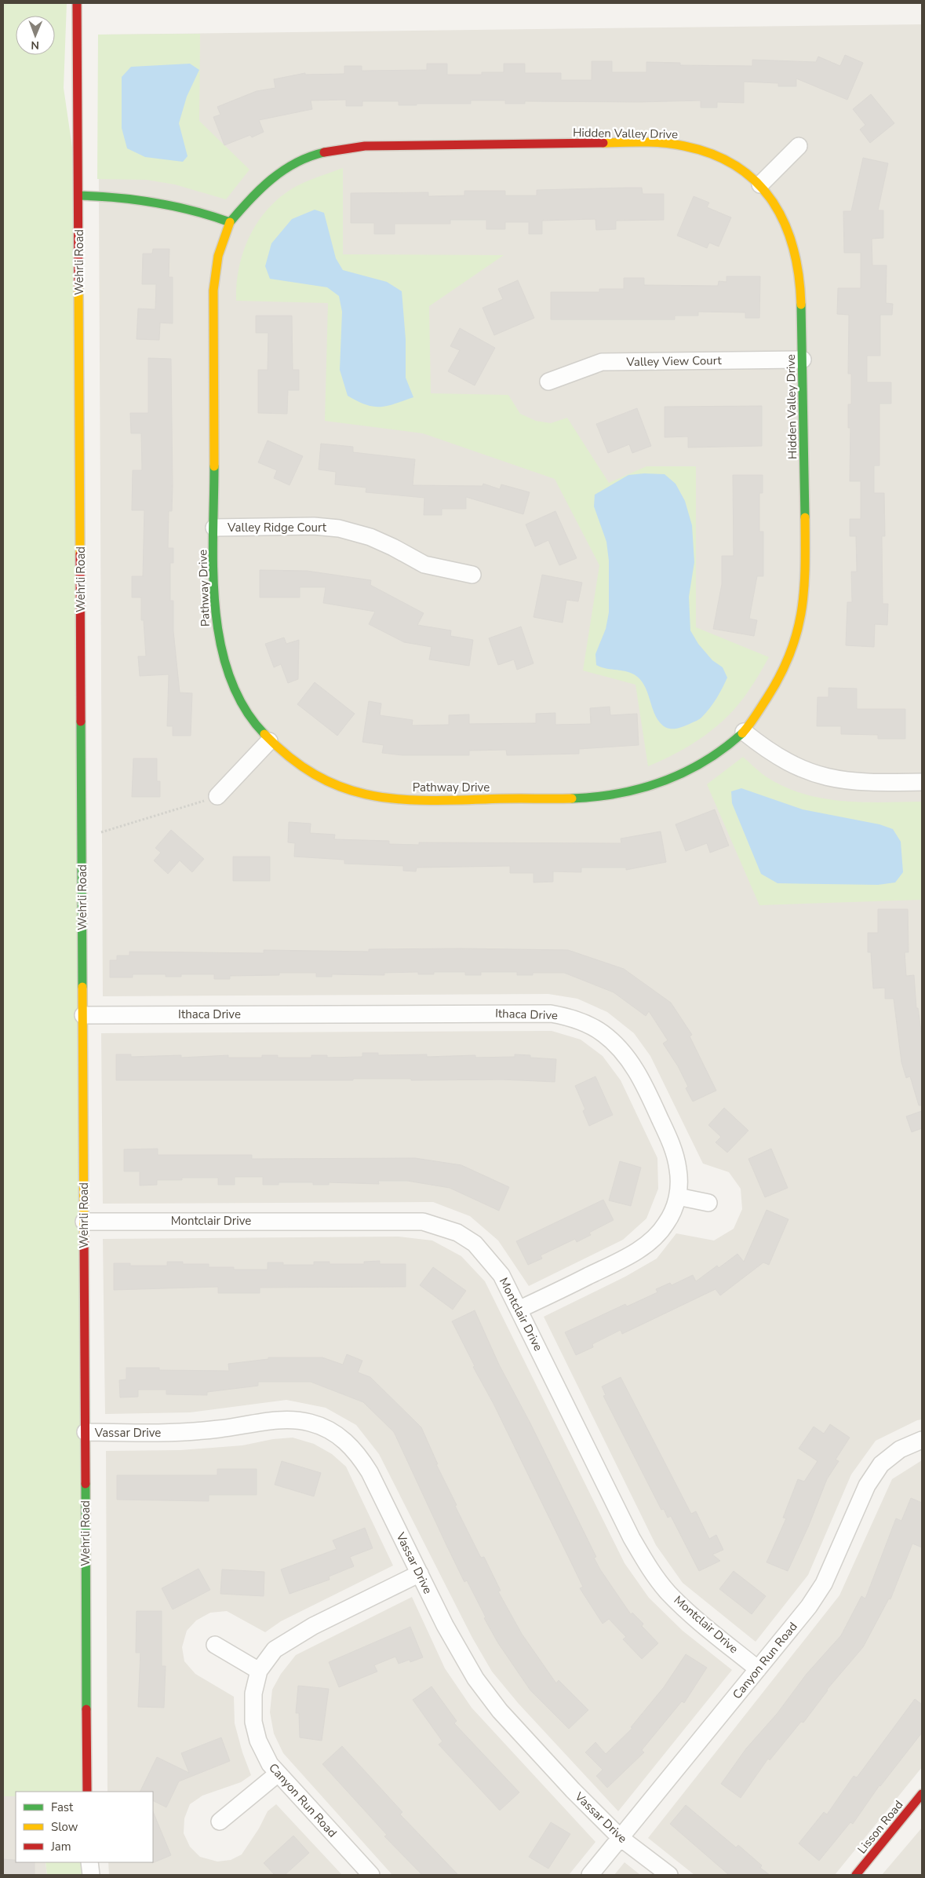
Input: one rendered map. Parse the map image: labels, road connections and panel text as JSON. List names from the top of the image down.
{
  "streets": {
    "street": [
      "Hidden Valley Drive",
      "Wehrli Road",
      "Valley View Court",
      "Valley Ridge Court",
      "Pathway Drive",
      "Ithaca Drive",
      "Montclair Drive",
      "Vassar Drive",
      "Canyon Run Road",
      "Lisson Road"
    ]
  },
  "crossings": [
    ["Hidden Valley Drive", "Valley View Court"],
    ["Hidden Valley Drive", "Pathway Drive"],
    ["Wehrli Road", "Ithaca Drive"],
    ["Wehrli Road", "Montclair Drive"],
    ["Wehrli Road", "Vassar Drive"],
    ["Valley Ridge Court", "Pathway Drive"],
    ["Ithaca Drive", "Montclair Drive"],
    ["Montclair Drive", "Canyon Run Road"],
    ["Vassar Drive", "Canyon Run Road"]
  ],
  "legend": ["Fast", "Slow", "Jam"],
  "north": "bottom"
}
